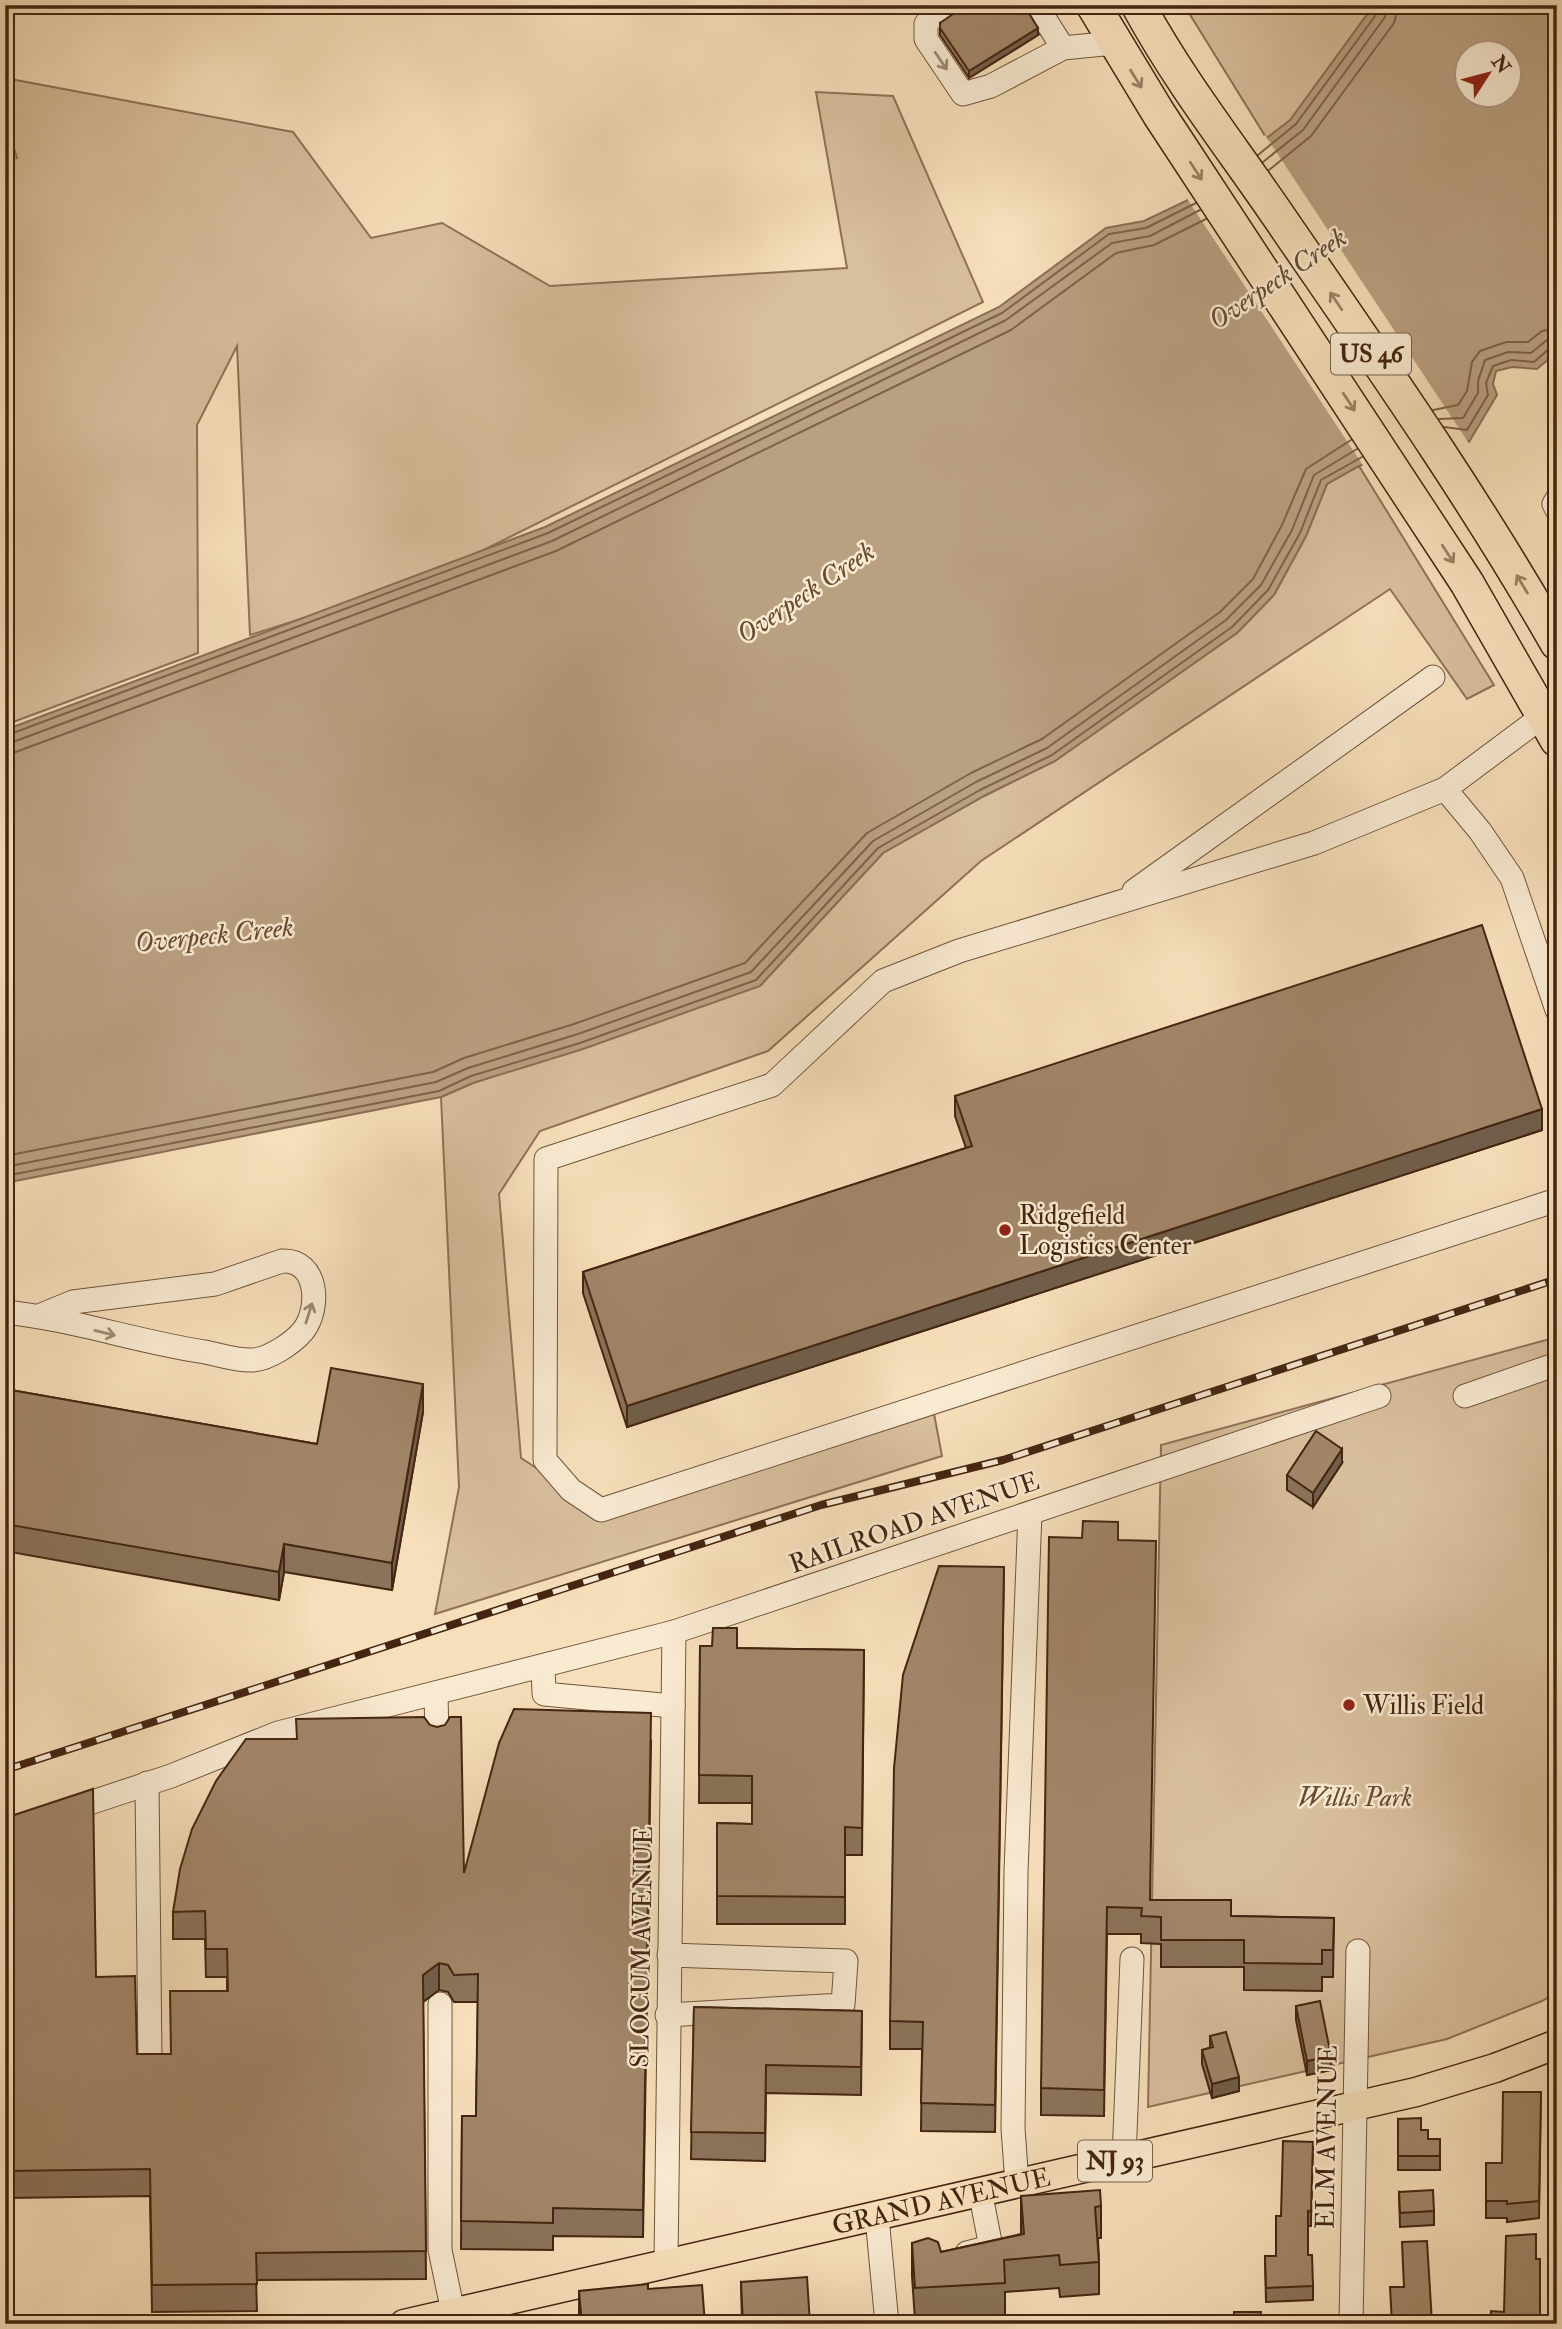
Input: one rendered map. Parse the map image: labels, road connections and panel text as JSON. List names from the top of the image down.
{
  "streets": {
    "highway": ["US 46"],
    "main road": ["NJ 93", "GRAND AVENUE"],
    "street": ["RAILROAD AVENUE", "SLOCUM AVENUE", "ELM AVENUE"]
  },
  "crossings": [
    ["RAILROAD AVENUE", "SLOCUM AVENUE"],
    ["SLOCUM AVENUE", "GRAND AVENUE"],
    ["ELM AVENUE", "GRAND AVENUE"]
  ],
  "water": ["Overpeck Creek"],
  "parks": ["Willis Park"],
  "places": ["Ridgefield Logistics Center", "Willis Field"],
  "north": "top right"
}
